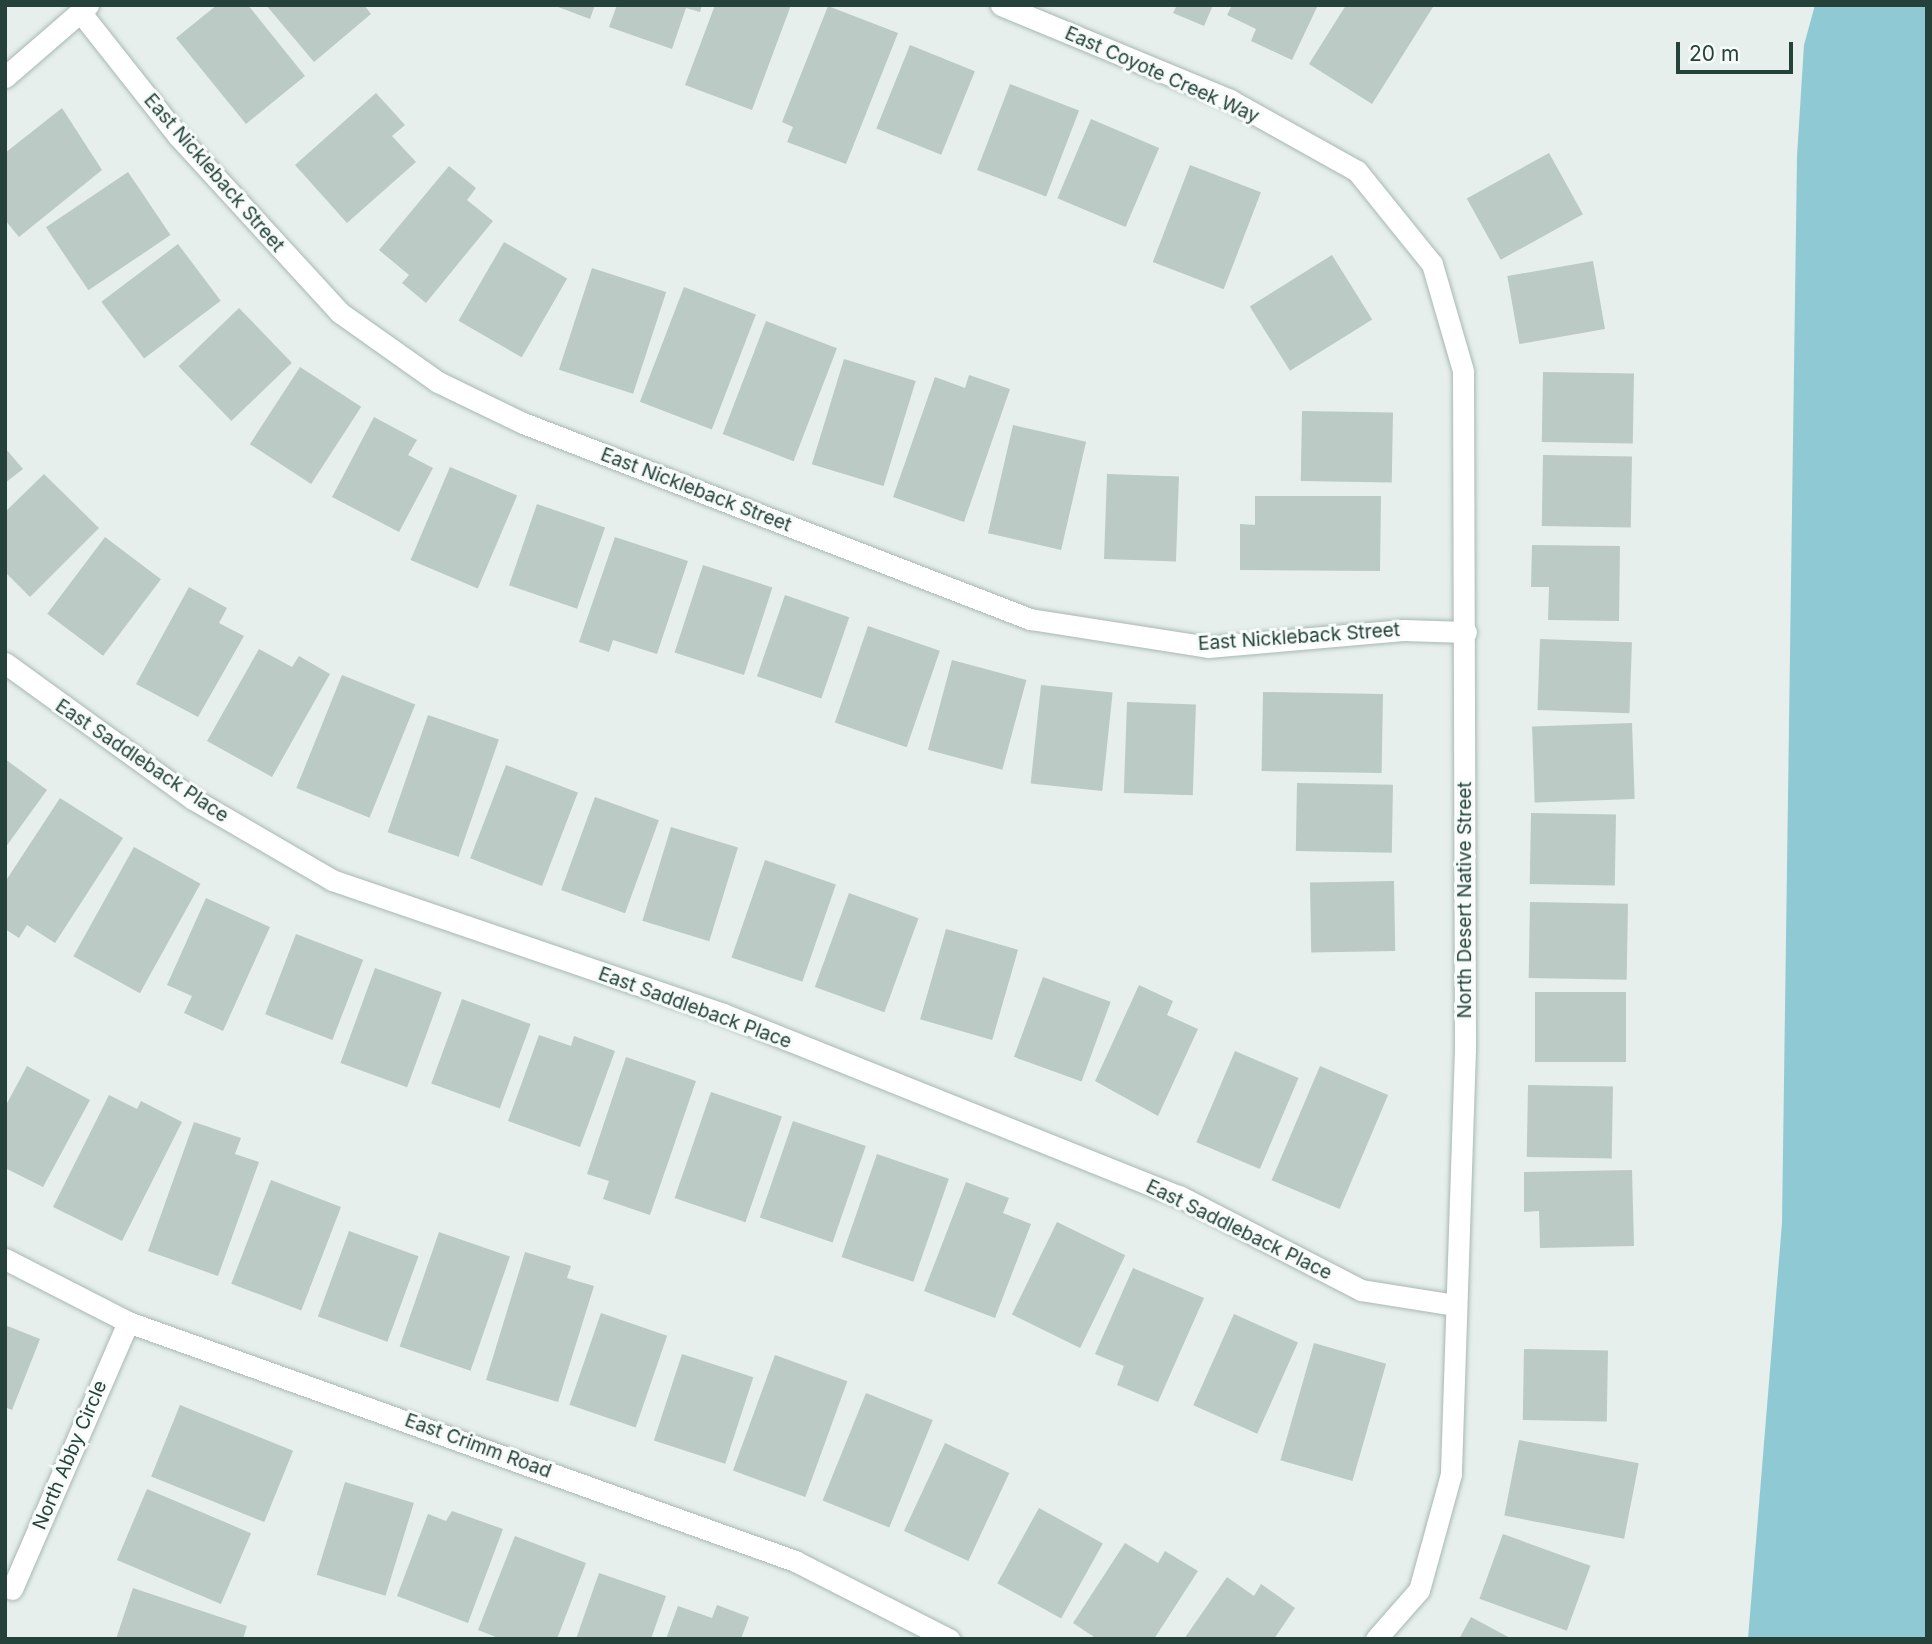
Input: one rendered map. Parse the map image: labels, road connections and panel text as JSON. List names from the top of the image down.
{
  "streets": {
    "street": [
      "East Coyote Creek Way",
      "East Nickleback Street",
      "East Saddleback Place",
      "North Desert Native Street",
      "East Crimm Road",
      "North Abby Circle"
    ]
  },
  "crossings": [
    ["East Coyote Creek Way", "North Desert Native Street"],
    ["East Nickleback Street", "North Desert Native Street"],
    ["East Saddleback Place", "North Desert Native Street"],
    ["East Crimm Road", "North Abby Circle"]
  ],
  "scale_bar": "20 m"
}
